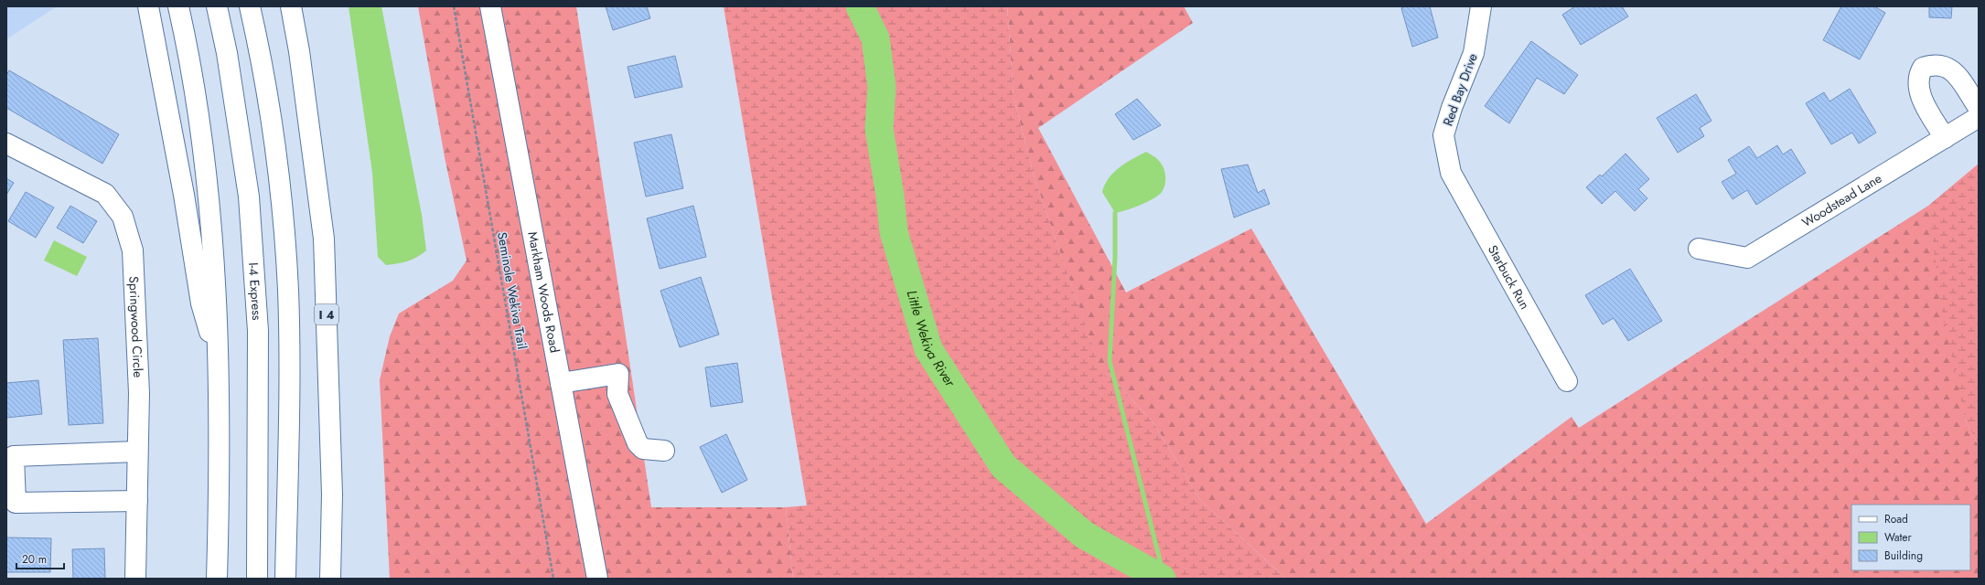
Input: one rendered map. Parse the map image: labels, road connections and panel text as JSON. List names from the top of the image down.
{
  "streets": {
    "main road": [
      "Red Bay Drive",
      "Woodstead Lane",
      "Starbuck Run",
      "I-4 Express",
      "Markham Woods Road",
      "I 4",
      "Springwood Circle"
    ],
    "path": ["Seminole Wekiva Trail"]
  },
  "crossings": [
    ["Red Bay Drive", "Starbuck Run"]
  ],
  "water": ["Little Wekiva River"],
  "legend": ["Road", "Water", "Building"],
  "scale_bar": "20 m"
}
